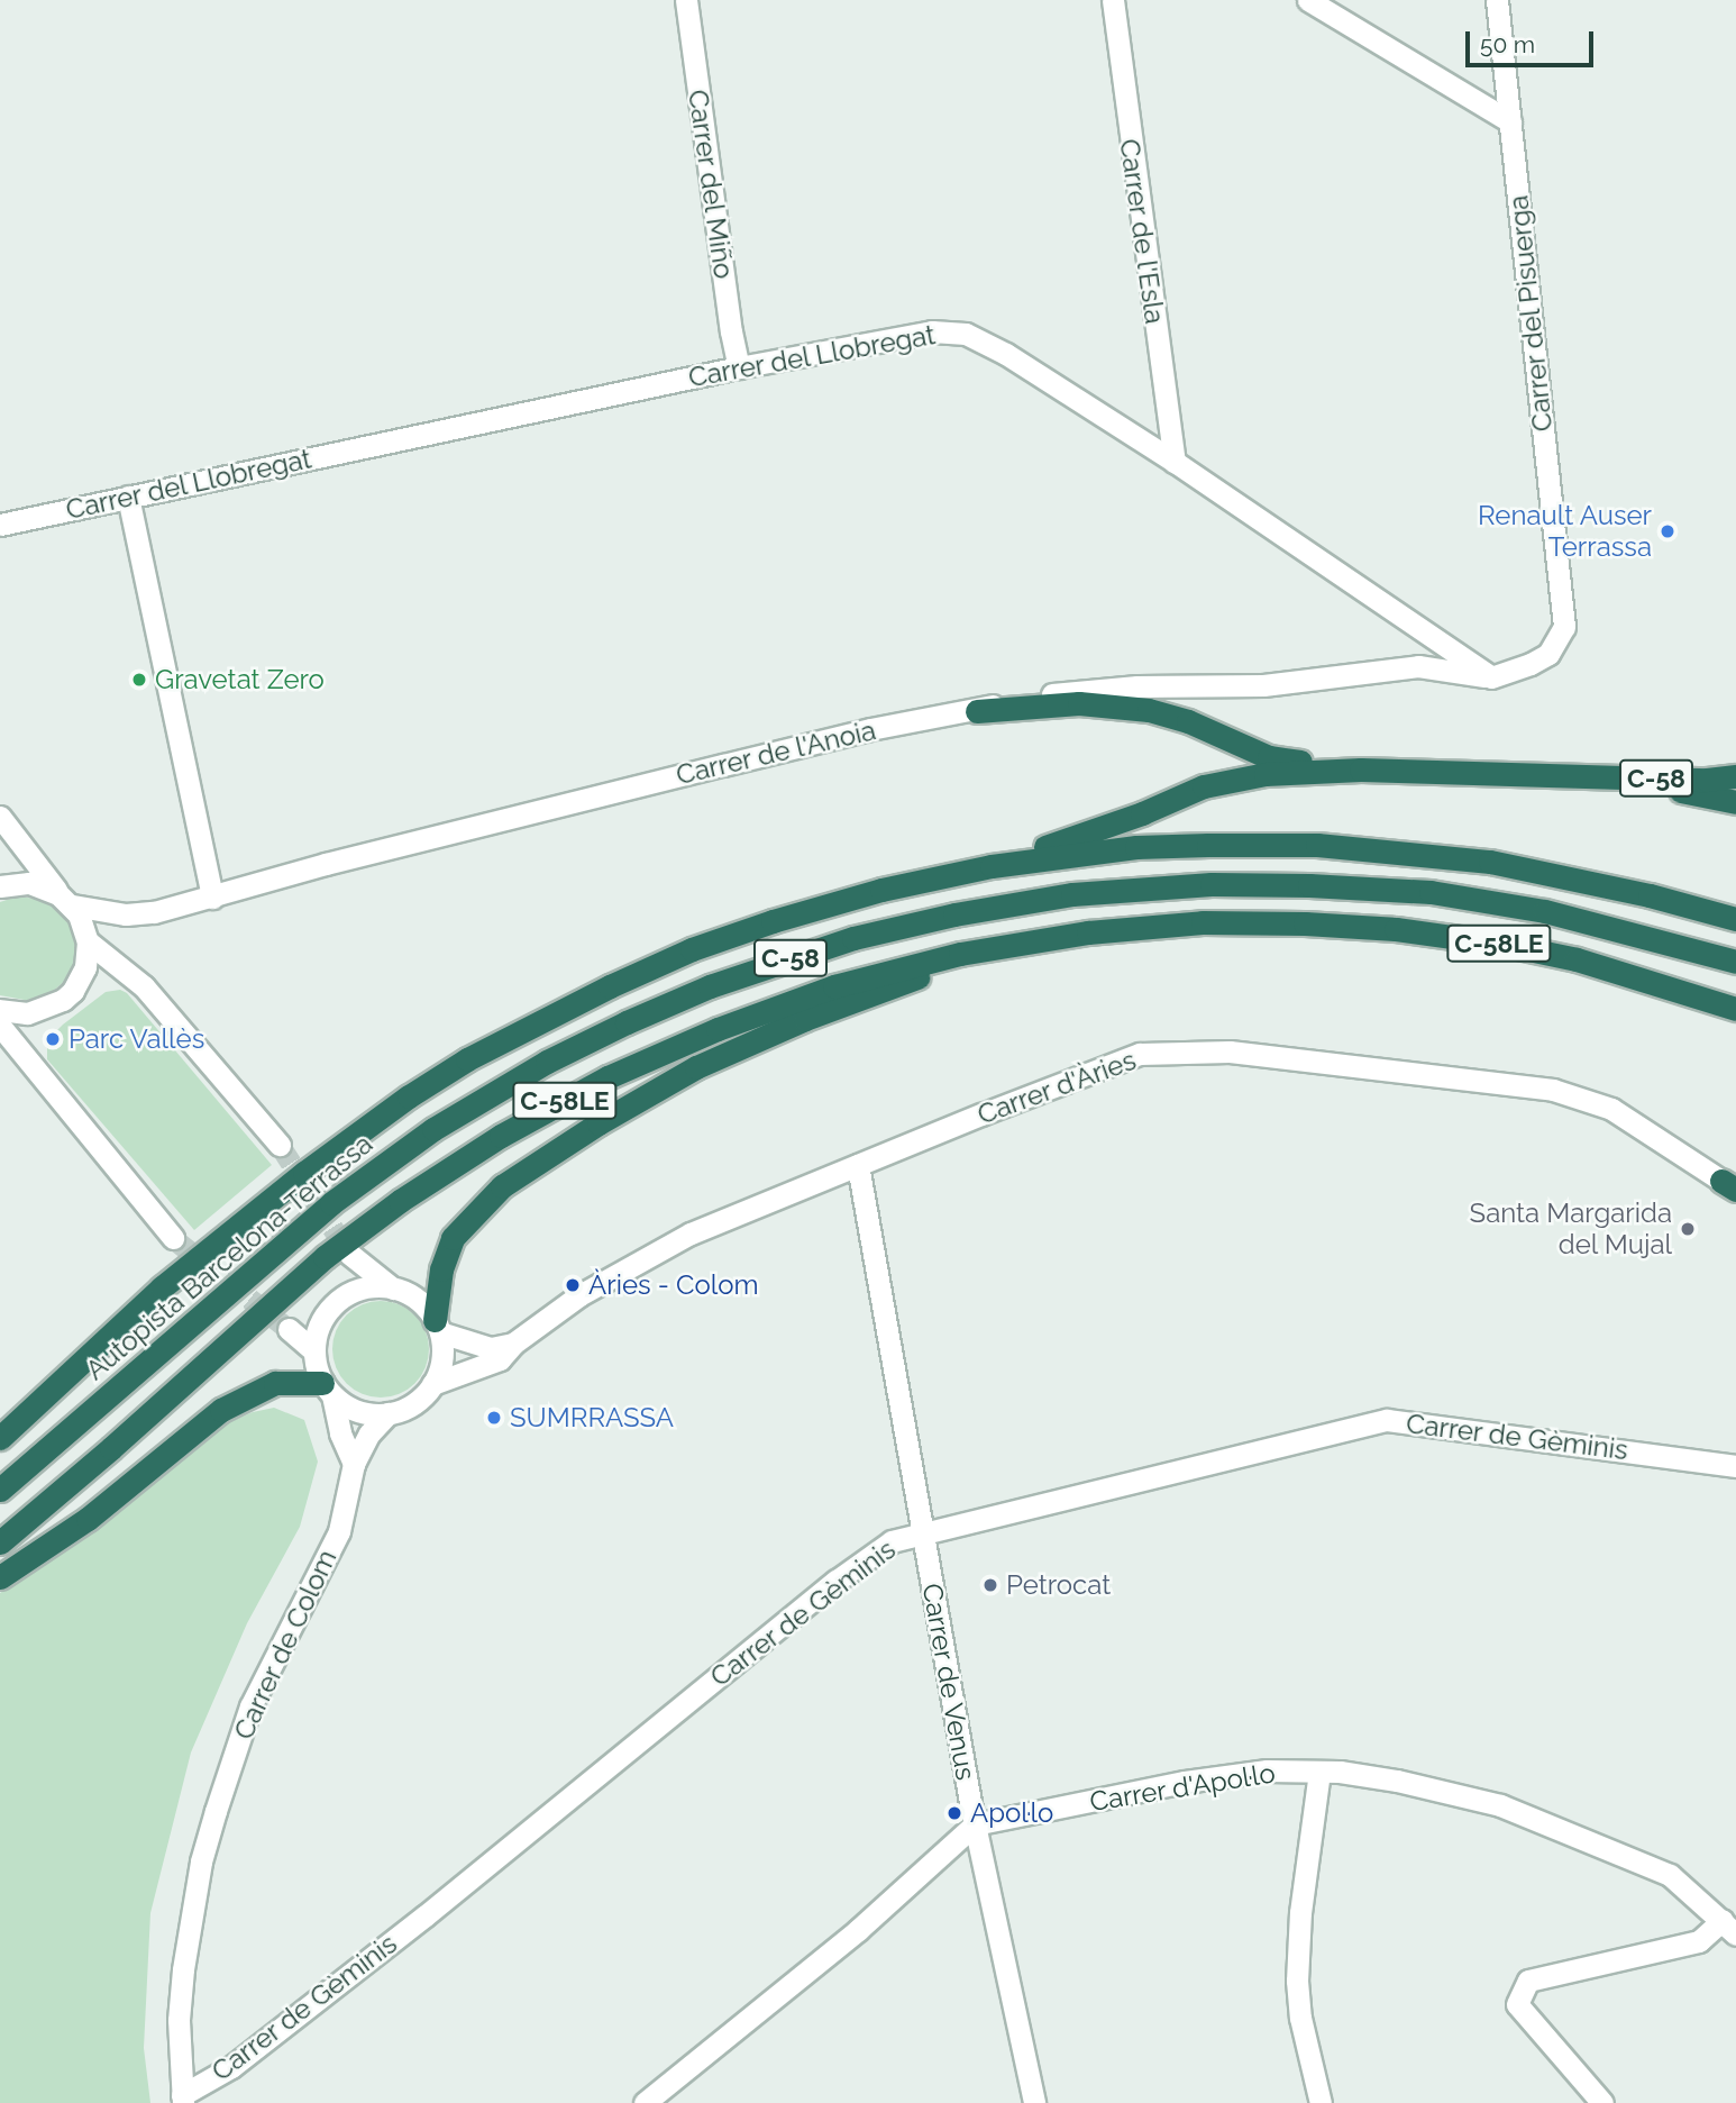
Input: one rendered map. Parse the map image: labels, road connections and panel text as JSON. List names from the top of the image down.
{
  "streets": {
    "highway": ["C-58", "C-58LE", "Autopista Barcelona-Terrassa"],
    "street": [
      "Carrer del Miño",
      "Carrer de l'Esla",
      "Carrer del Pisuerga",
      "Carrer del Llobregat",
      "Carrer de l'Anoia",
      "Carrer d'Àries",
      "Carrer de Gèminis",
      "Carrer de Colom",
      "Carrer de Venus",
      "Carrer d'Apol·lo"
    ]
  },
  "crossings": [
    ["Carrer del Miño", "Carrer del Llobregat"],
    ["Carrer de l'Esla", "Carrer del Llobregat"],
    ["Carrer del Pisuerga", "Carrer del Llobregat"],
    ["Carrer del Pisuerga", "Carrer de l'Anoia"],
    ["Carrer del Llobregat", "Carrer de l'Anoia"],
    ["Carrer d'Àries", "Carrer de Colom"],
    ["Carrer d'Àries", "Carrer de Venus"],
    ["Carrer de Gèminis", "Carrer de Colom"],
    ["Carrer de Gèminis", "Carrer de Venus"],
    ["Carrer de Venus", "Carrer d'Apol·lo"]
  ],
  "places": [
    "Renault Auser Terrassa",
    "Gravetat Zero",
    "Parc Vallès",
    "Santa Margarida del Mujal",
    "Àries - Colom",
    "SUMRRASSA",
    "Petrocat",
    "Apol·lo"
  ],
  "scale_bar": "50 m"
}
